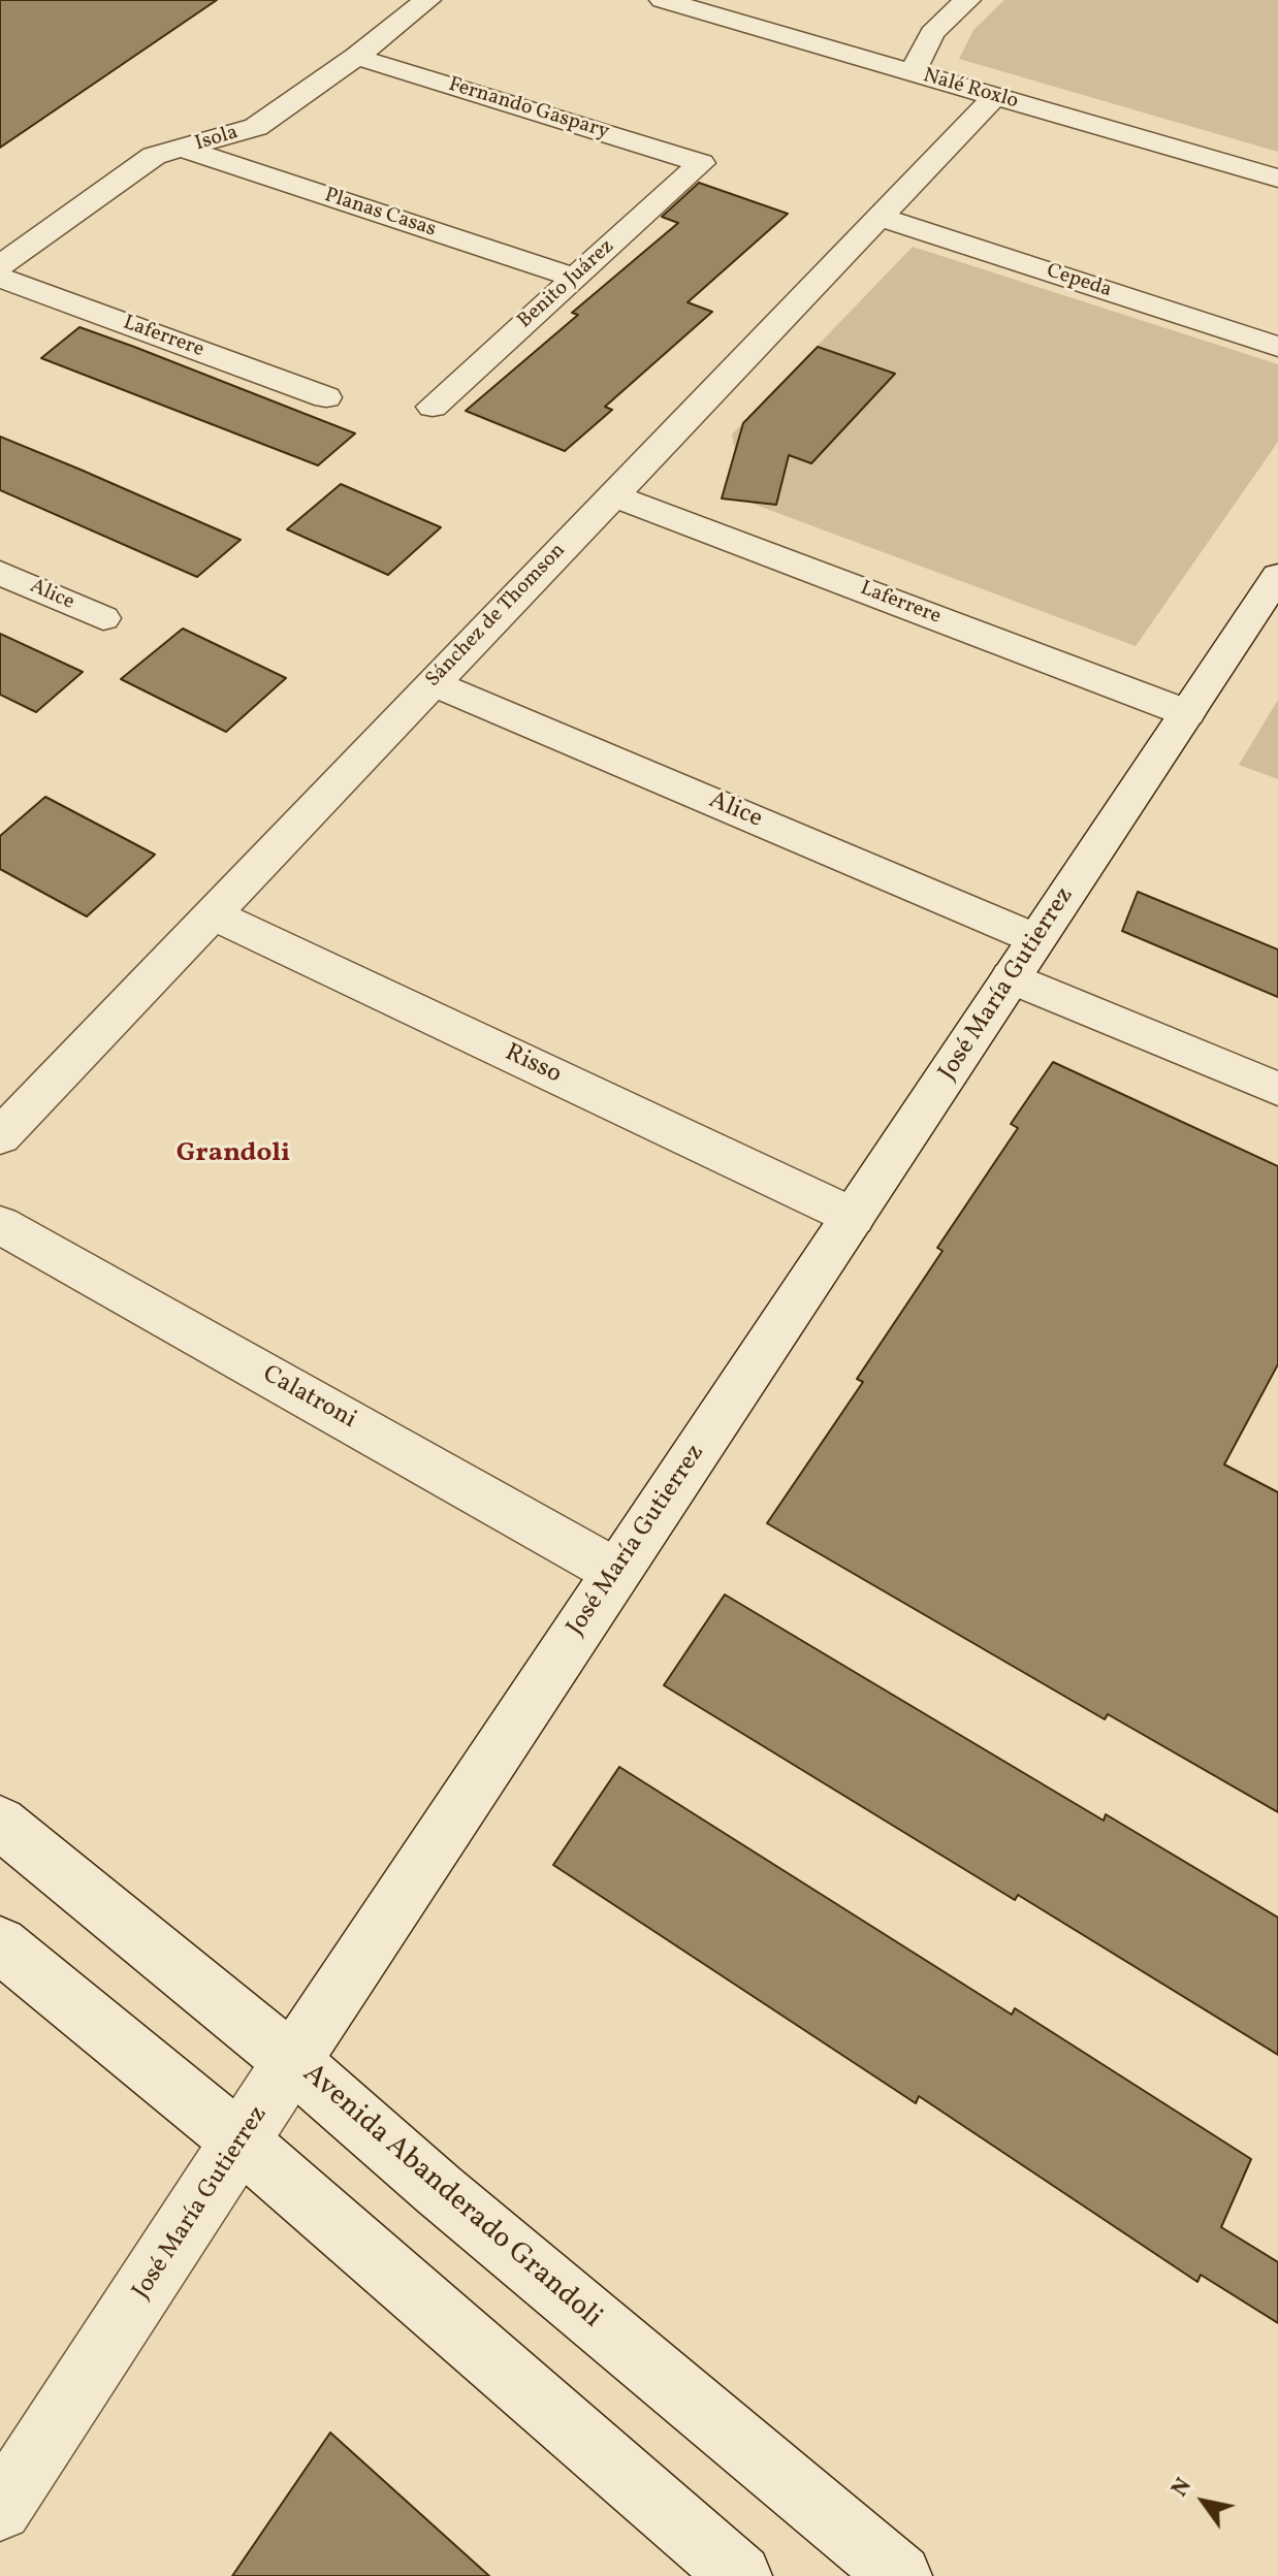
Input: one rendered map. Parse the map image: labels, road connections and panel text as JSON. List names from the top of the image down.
{
  "streets": {
    "street": [
      "Nalé Roxlo",
      "Fernando Gaspary",
      "Isola",
      "Planas Casas",
      "Cepeda",
      "Benito Juárez",
      "Laferrere",
      "Alice",
      "Sánchez de Thomson",
      "José María Gutierrez",
      "Risso",
      "Calatroni",
      "Avenida Abanderado Grandoli"
    ]
  },
  "crossings": [
    ["Nalé Roxlo", "Sánchez de Thomson"],
    ["Fernando Gaspary", "Isola"],
    ["Fernando Gaspary", "Benito Juárez"],
    ["Isola", "Planas Casas"],
    ["Planas Casas", "Benito Juárez"],
    ["Cepeda", "Sánchez de Thomson"],
    ["Laferrere", "Sánchez de Thomson"],
    ["Laferrere", "José María Gutierrez"],
    ["Alice", "Sánchez de Thomson"],
    ["Alice", "José María Gutierrez"],
    ["Sánchez de Thomson", "Risso"],
    ["José María Gutierrez", "Risso"],
    ["José María Gutierrez", "Calatroni"],
    ["José María Gutierrez", "Avenida Abanderado Grandoli"]
  ],
  "districts": ["Grandoli"],
  "north": "top left"
}
